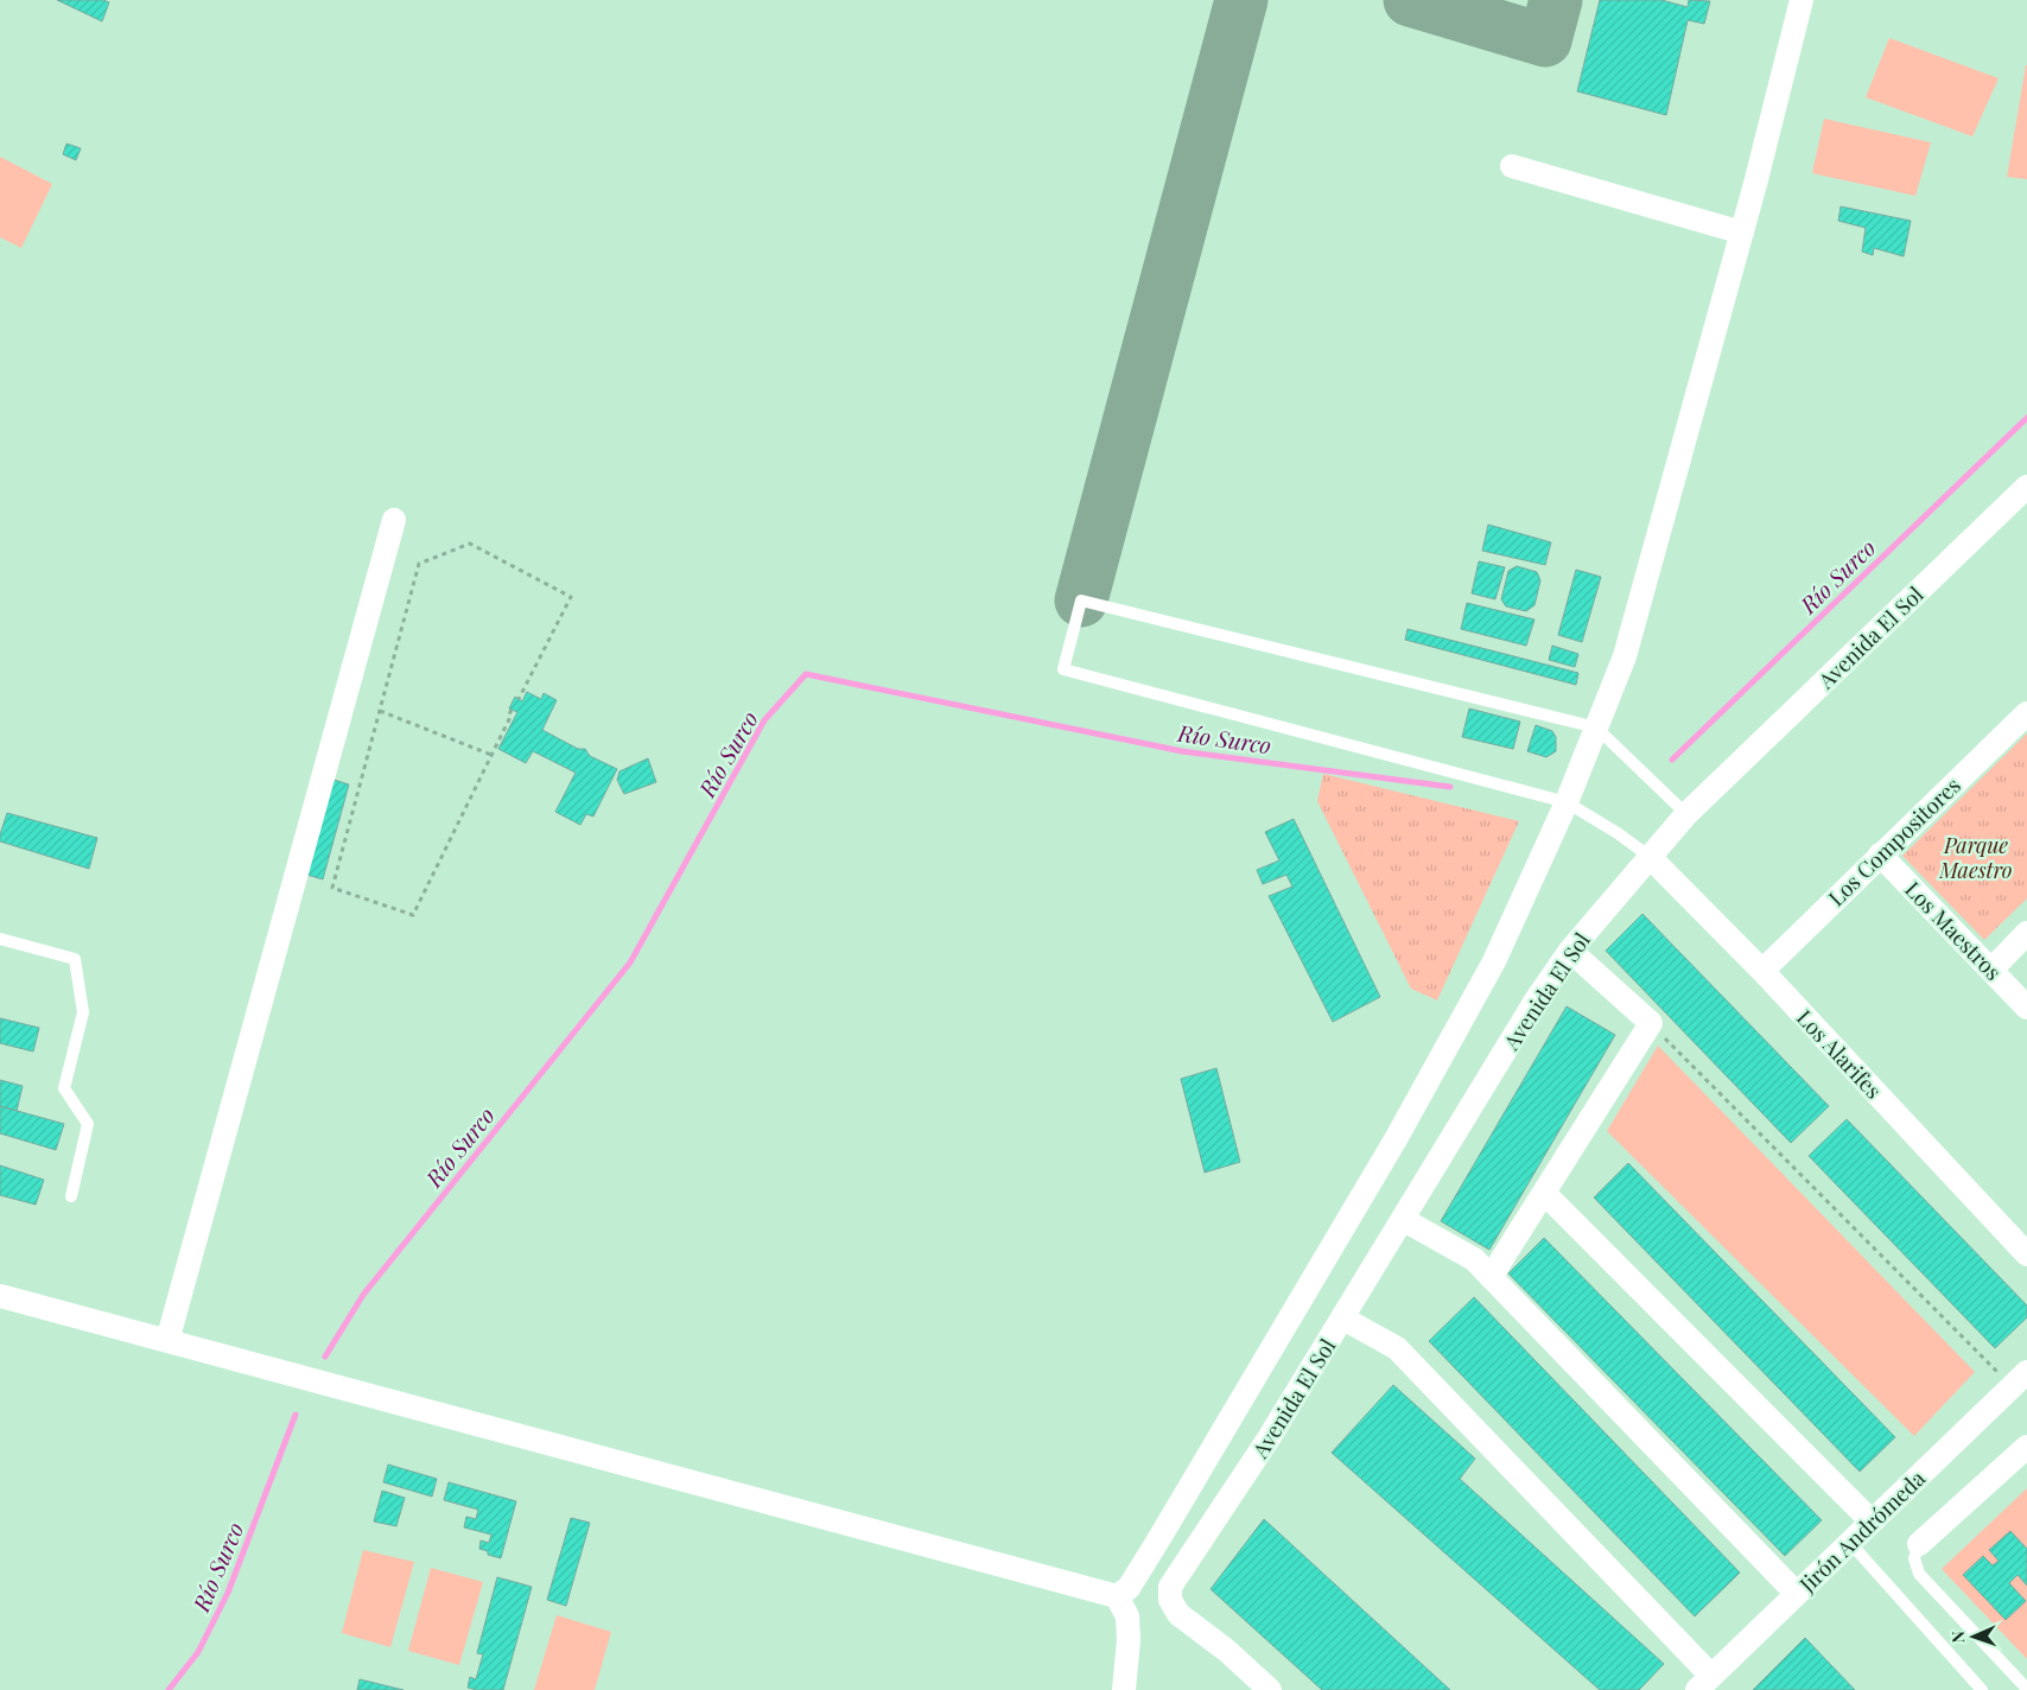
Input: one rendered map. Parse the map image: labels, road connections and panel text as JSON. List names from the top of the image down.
{
  "streets": {
    "street": [
      "Avenida El Sol",
      "Los Compositores",
      "Los Maestros",
      "Los Alarifes",
      "Jirón Andrómeda"
    ]
  },
  "crossings": [
    ["Avenida El Sol", "Los Alarifes"],
    ["Los Compositores", "Los Maestros"],
    ["Los Compositores", "Los Alarifes"]
  ],
  "water": ["Río Surco"],
  "parks": ["Parque Maestro"],
  "north": "left"
}
